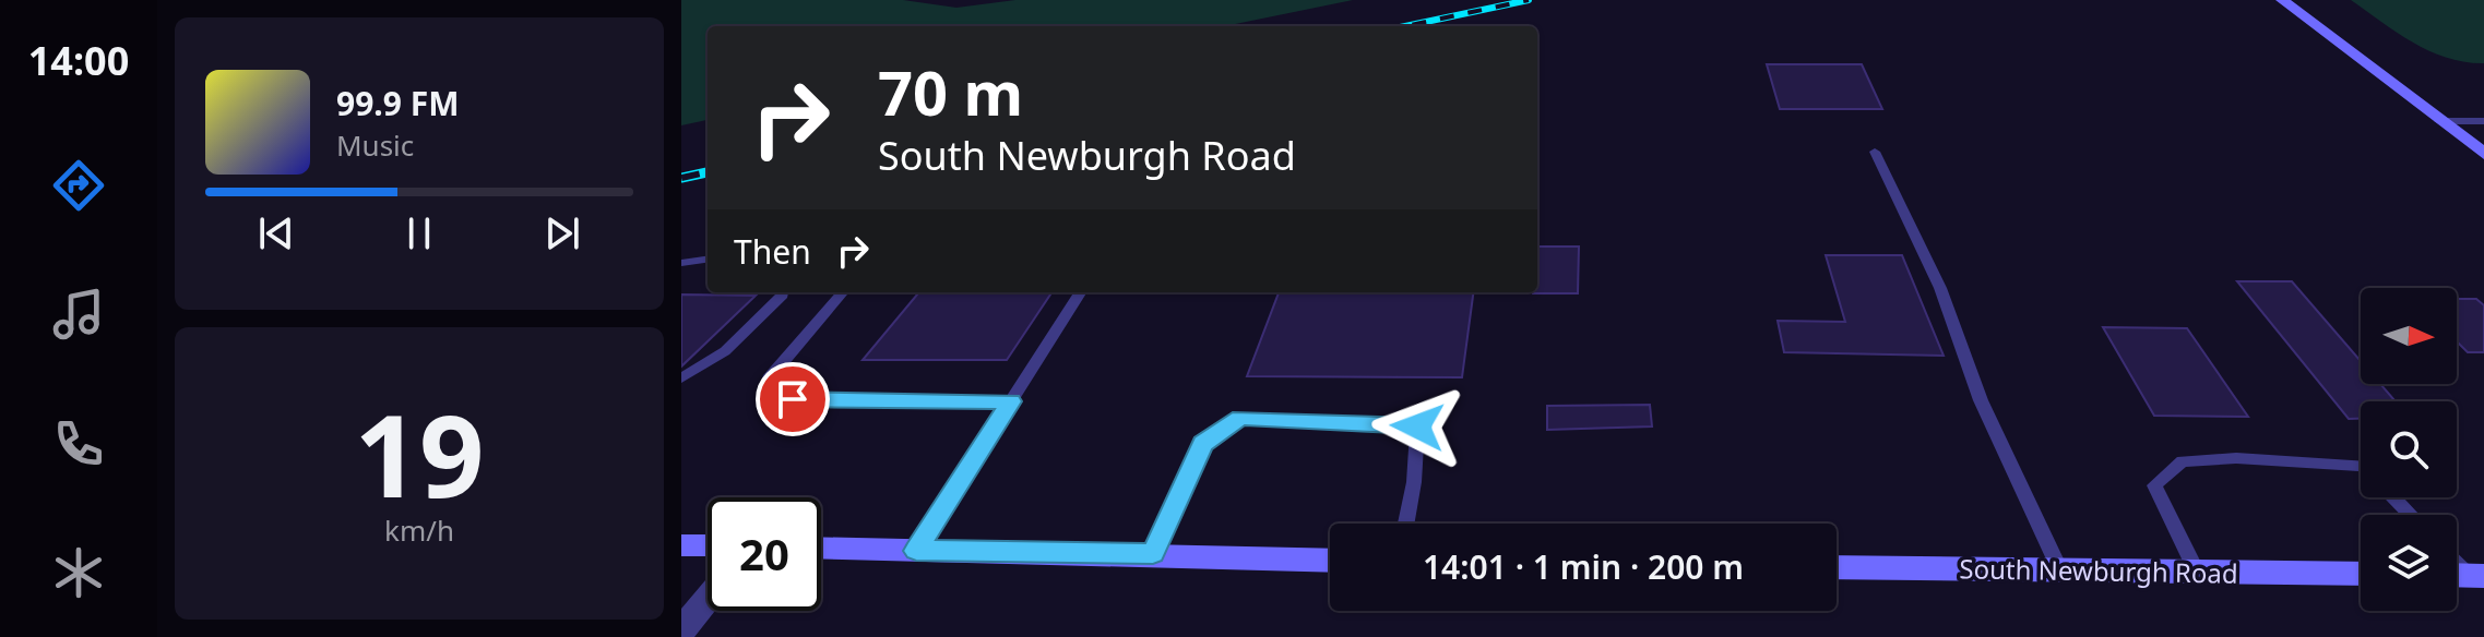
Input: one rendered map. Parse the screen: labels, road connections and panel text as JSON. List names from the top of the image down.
{
  "streets": {
    "main road": ["South Newburgh Road"]
  },
  "north": "right",
  "page": {
    "tabs": "14:00",
    "turn": ["70 m", "South Newburgh Road"],
    "song": ["99.9 FM", "Music"],
    "then": "Then",
    "tile": ["19", "km/h"],
    "limit": "20",
    "trip": "14:01 · 1 min · 200 m"
  }
}
